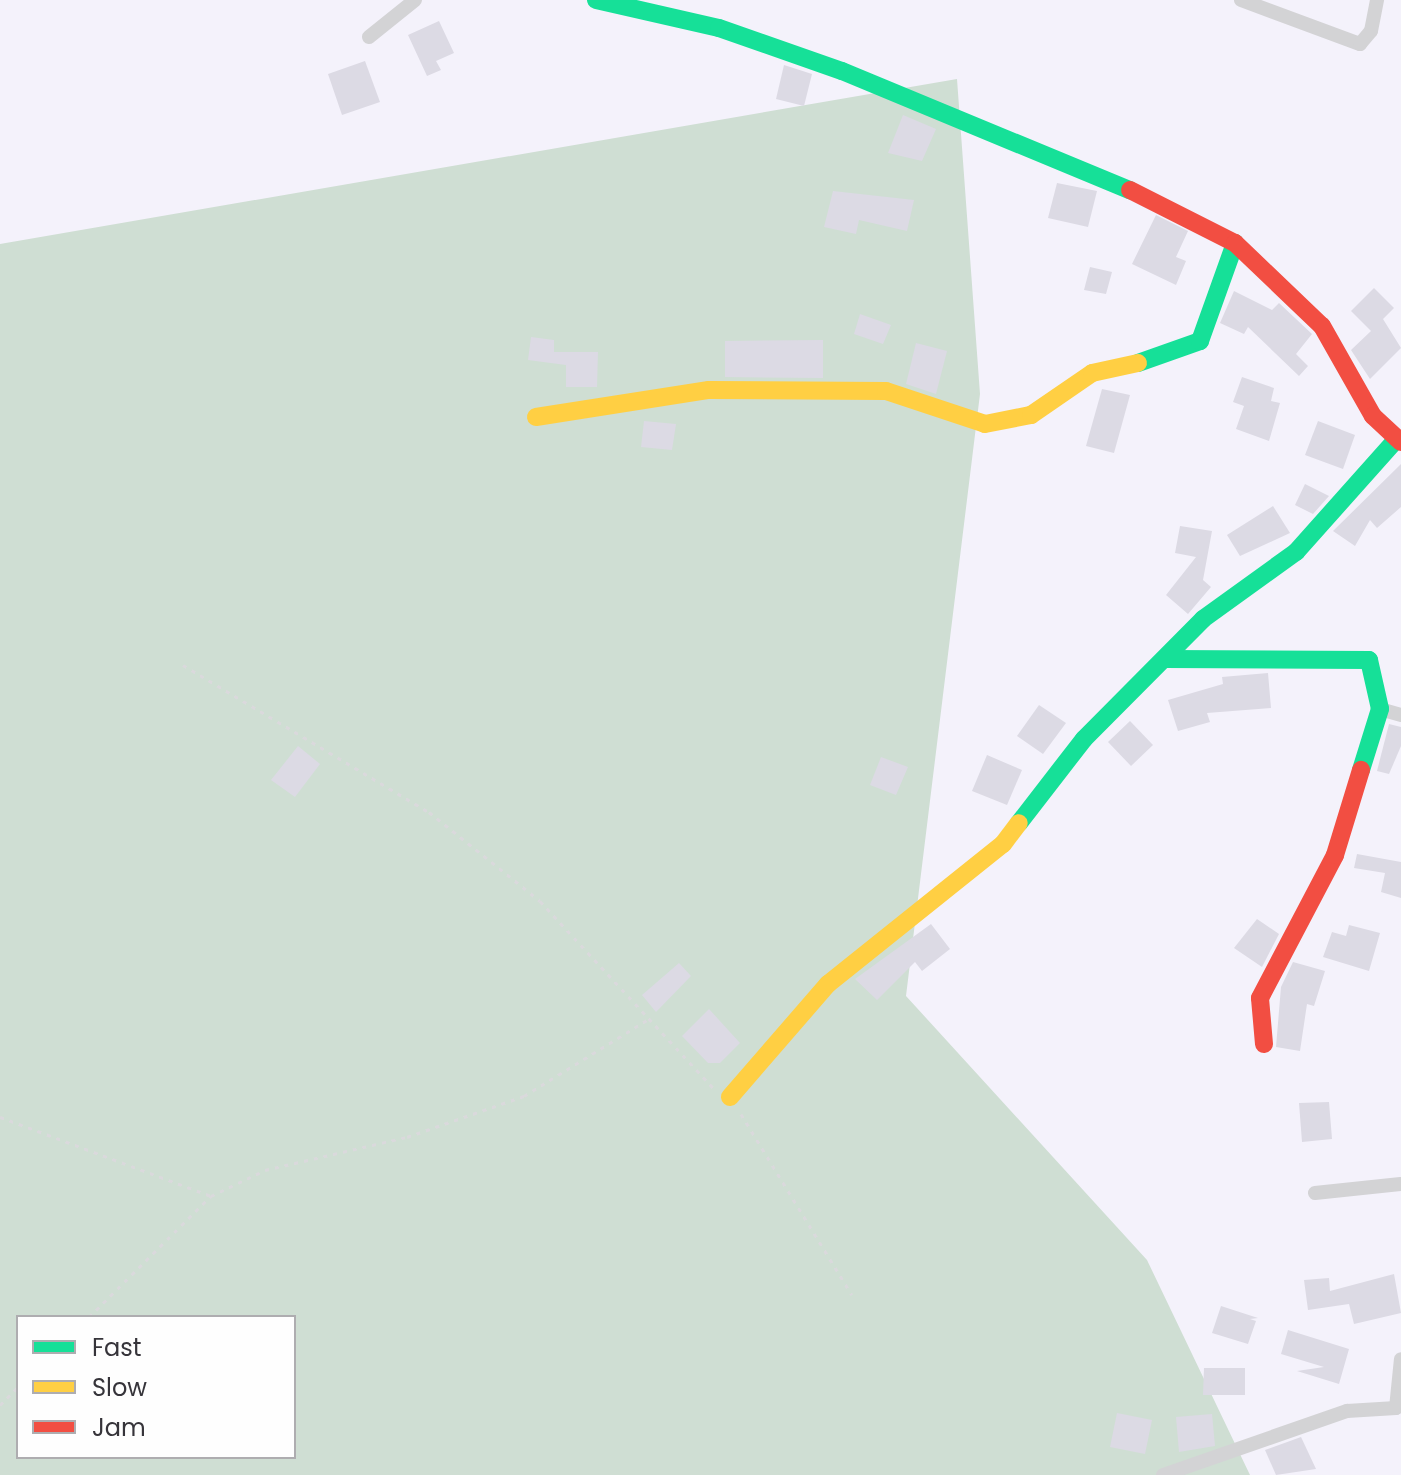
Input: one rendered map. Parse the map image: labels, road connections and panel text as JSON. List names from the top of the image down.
{
  "legend": ["Fast", "Slow", "Jam"]
}
